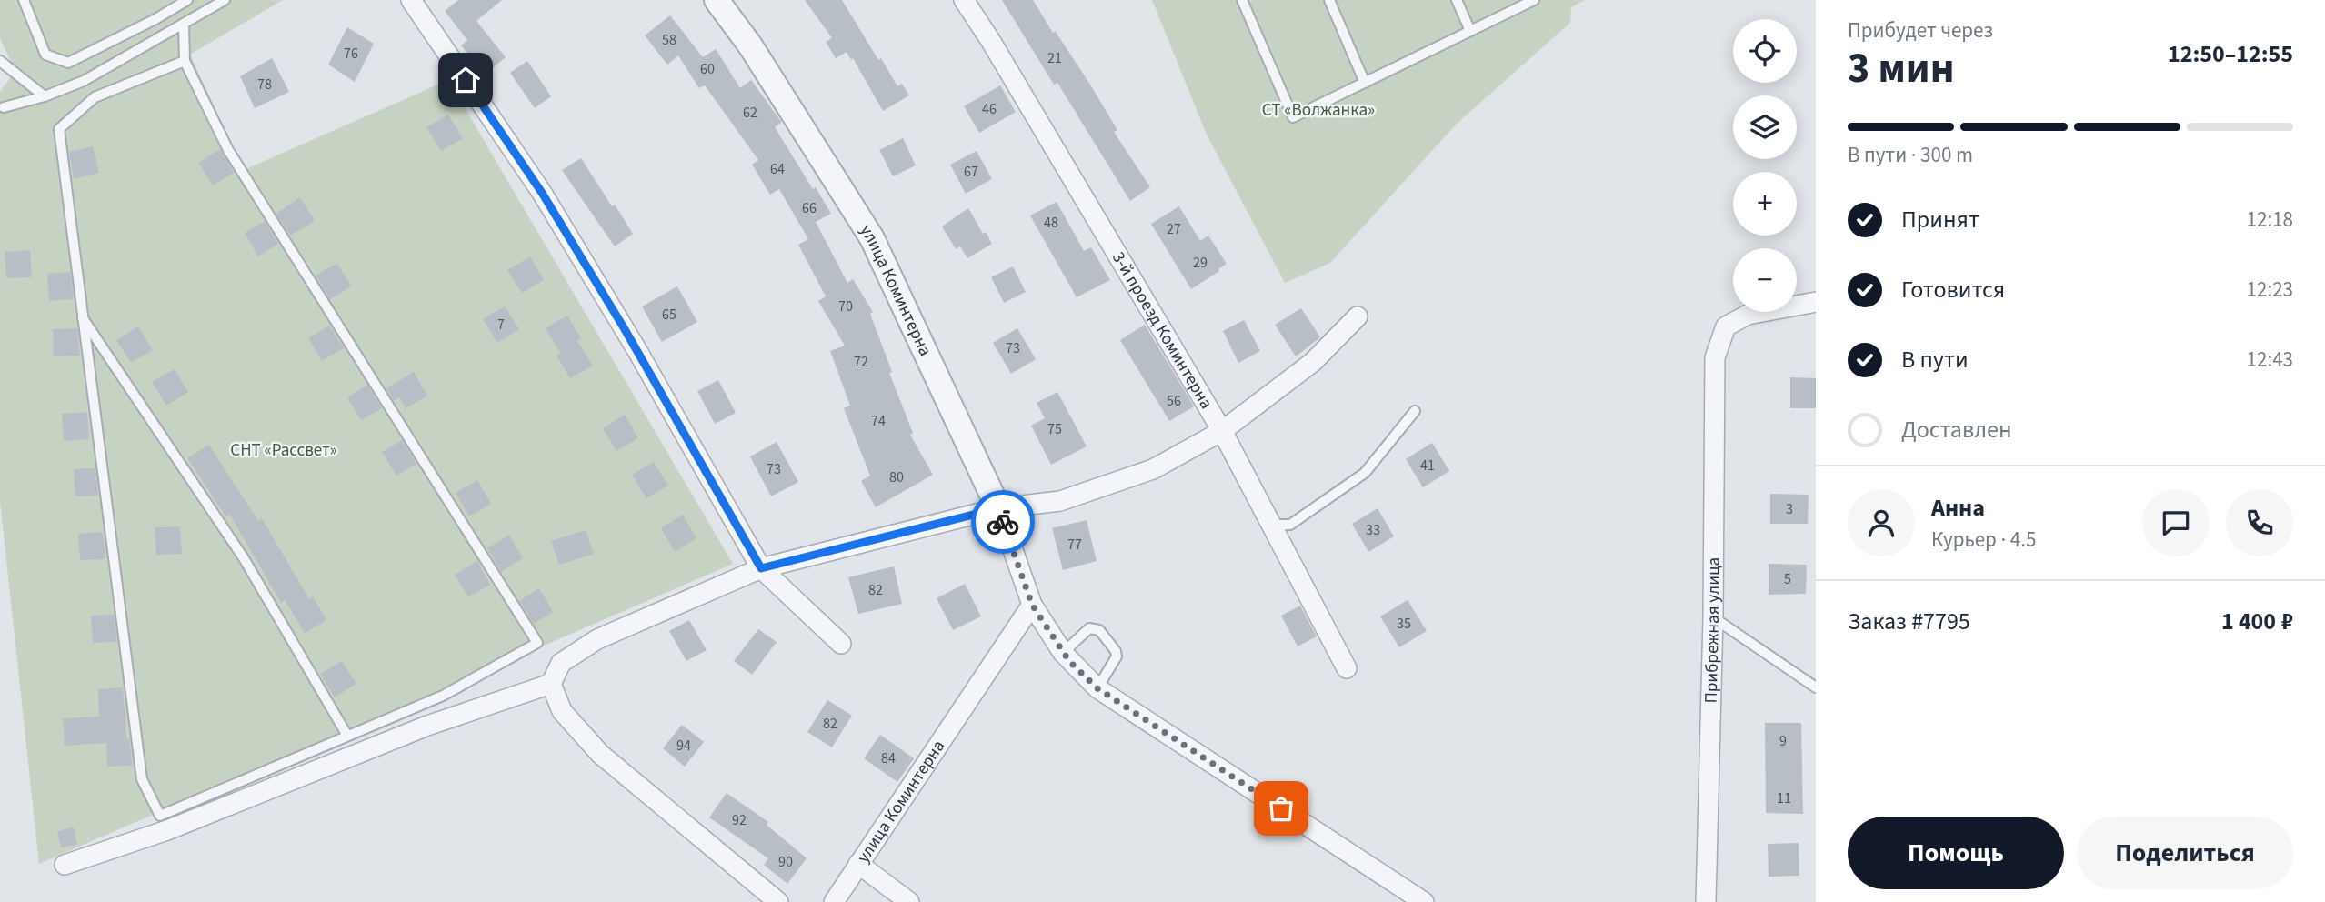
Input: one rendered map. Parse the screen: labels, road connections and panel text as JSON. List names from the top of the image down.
{
  "streets": {
    "street": ["улица Коминтерна", "3-й проезд Коминтерна", "Прибрежная улица"]
  },
  "parks": ["СТ «Волжанка»", "СНТ «Рассвет»"],
  "house_numbers": [
    "58",
    "76",
    "21",
    "60",
    "78",
    "46",
    "62",
    "64",
    "67",
    "66",
    "48",
    "27",
    "29",
    "70",
    "65",
    "7",
    "73",
    "72",
    "56",
    "74",
    "75",
    "41",
    "73",
    "80",
    "3",
    "33",
    "77",
    "5",
    "82",
    "35",
    "82",
    "9",
    "94",
    "84",
    "11",
    "92",
    "90"
  ],
  "page": {
    "heading": ["3 мин", "Прибудет через", "12:50–12:55"],
    "panel": [
      "Анна",
      "Курьер · 4.5",
      "Заказ #7795",
      "1 400 ₽"
    ],
    "map_buttons": ["+", "−"],
    "bar": "В пути · 300 m",
    "list": [
      ["Принят", "12:18"],
      ["Готовится", "12:23"],
      ["В пути", "12:43"],
      "Доставлен"
    ],
    "buttons": ["Помощь", "Поделиться"]
  }
}
